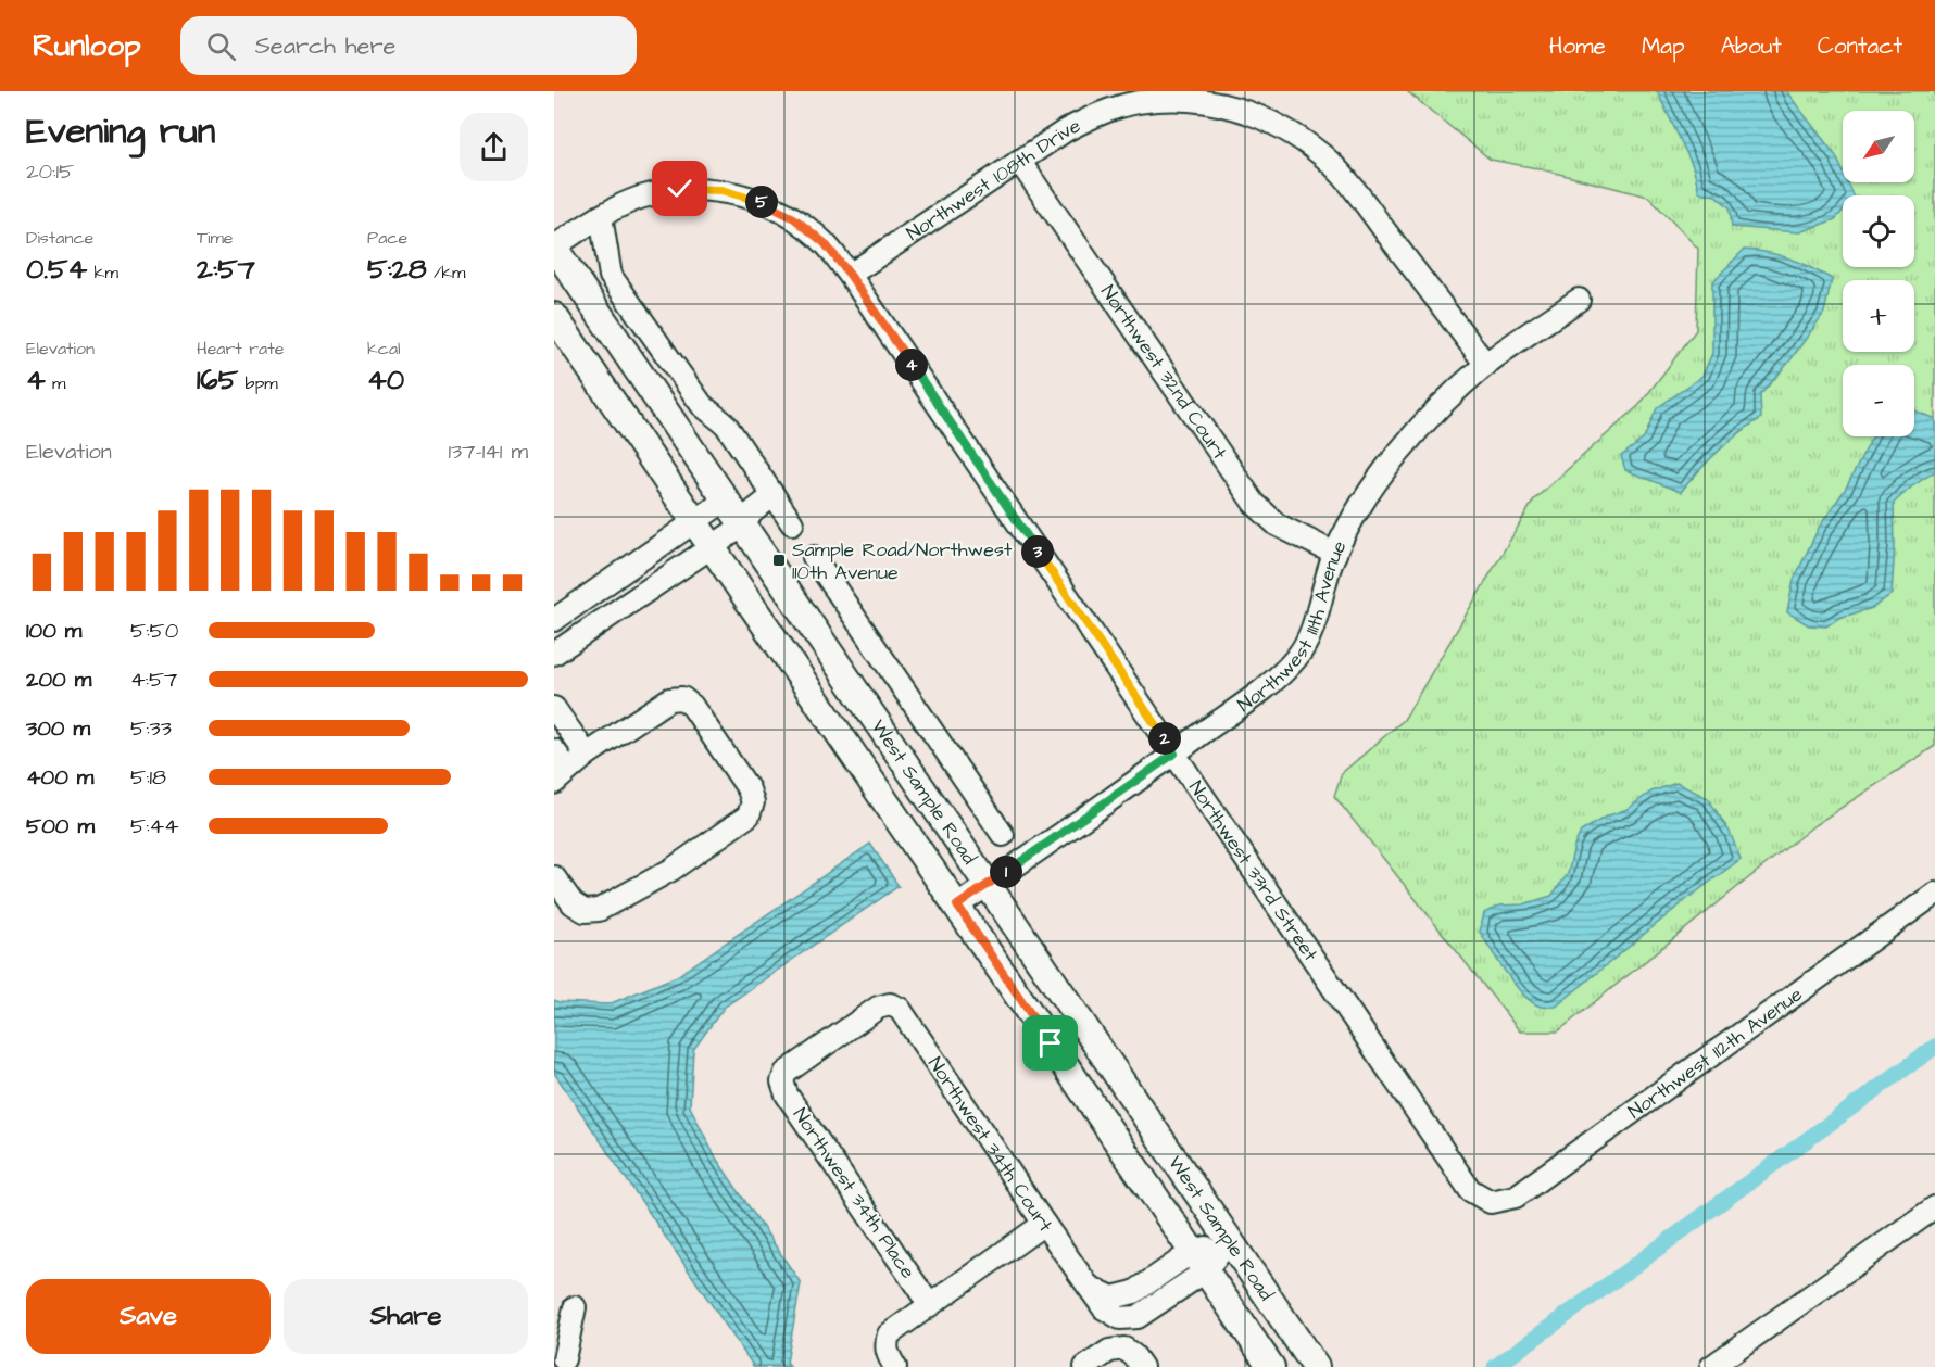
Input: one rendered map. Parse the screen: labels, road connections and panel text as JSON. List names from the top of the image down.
{
  "streets": {
    "main road": ["West Sample Road"],
    "street": [
      "Northwest 108th Drive",
      "Northwest 32nd Court",
      "Northwest 111th Avenue",
      "Northwest 33rd Street",
      "Northwest 112th Avenue",
      "Northwest 34th Court",
      "Northwest 34th Place"
    ]
  },
  "crossings": [
    ["Northwest 108th Drive", "Northwest 32nd Court"],
    ["Northwest 108th Drive", "Northwest 111th Avenue"],
    ["Northwest 108th Drive", "Northwest 33rd Street"],
    ["Northwest 32nd Court", "Northwest 111th Avenue"],
    ["Northwest 111th Avenue", "West Sample Road"],
    ["Northwest 111th Avenue", "Northwest 33rd Street"],
    ["West Sample Road", "Northwest 34th Court"],
    ["Northwest 33rd Street", "Northwest 112th Avenue"],
    ["Northwest 34th Court", "Northwest 34th Place"]
  ],
  "places": {
    "transit": ["Sample Road/Northwest 110th Avenue"]
  },
  "north": "bottom left",
  "page": {
    "header": "Runloop",
    "search": "Search here",
    "nav": [
      "Home",
      "Map",
      "About",
      "Contact"
    ],
    "heading": ["Evening run", "20:15"],
    "map_buttons": ["+", "−"],
    "pins": [
      "5",
      "4",
      "3",
      "2",
      "1"
    ],
    "stats": [
      ["Distance", "0.54 km"],
      ["Time", "2:57"],
      ["Pace", "5:28 /km"],
      ["Elevation", "4 m"],
      ["Heart rate", "165 bpm"],
      ["kcal", "40"]
    ],
    "chart": ["Elevation", "137–141 m"],
    "list": [
      {
        "name": "100 m",
        "note": "5:50"
      },
      {
        "name": "200 m",
        "note": "4:57"
      },
      {
        "name": "300 m",
        "note": "5:33"
      },
      {
        "name": "400 m",
        "note": "5:18"
      },
      {
        "name": "500 m",
        "note": "5:44"
      }
    ],
    "buttons": ["Save", "Share"]
  }
}
